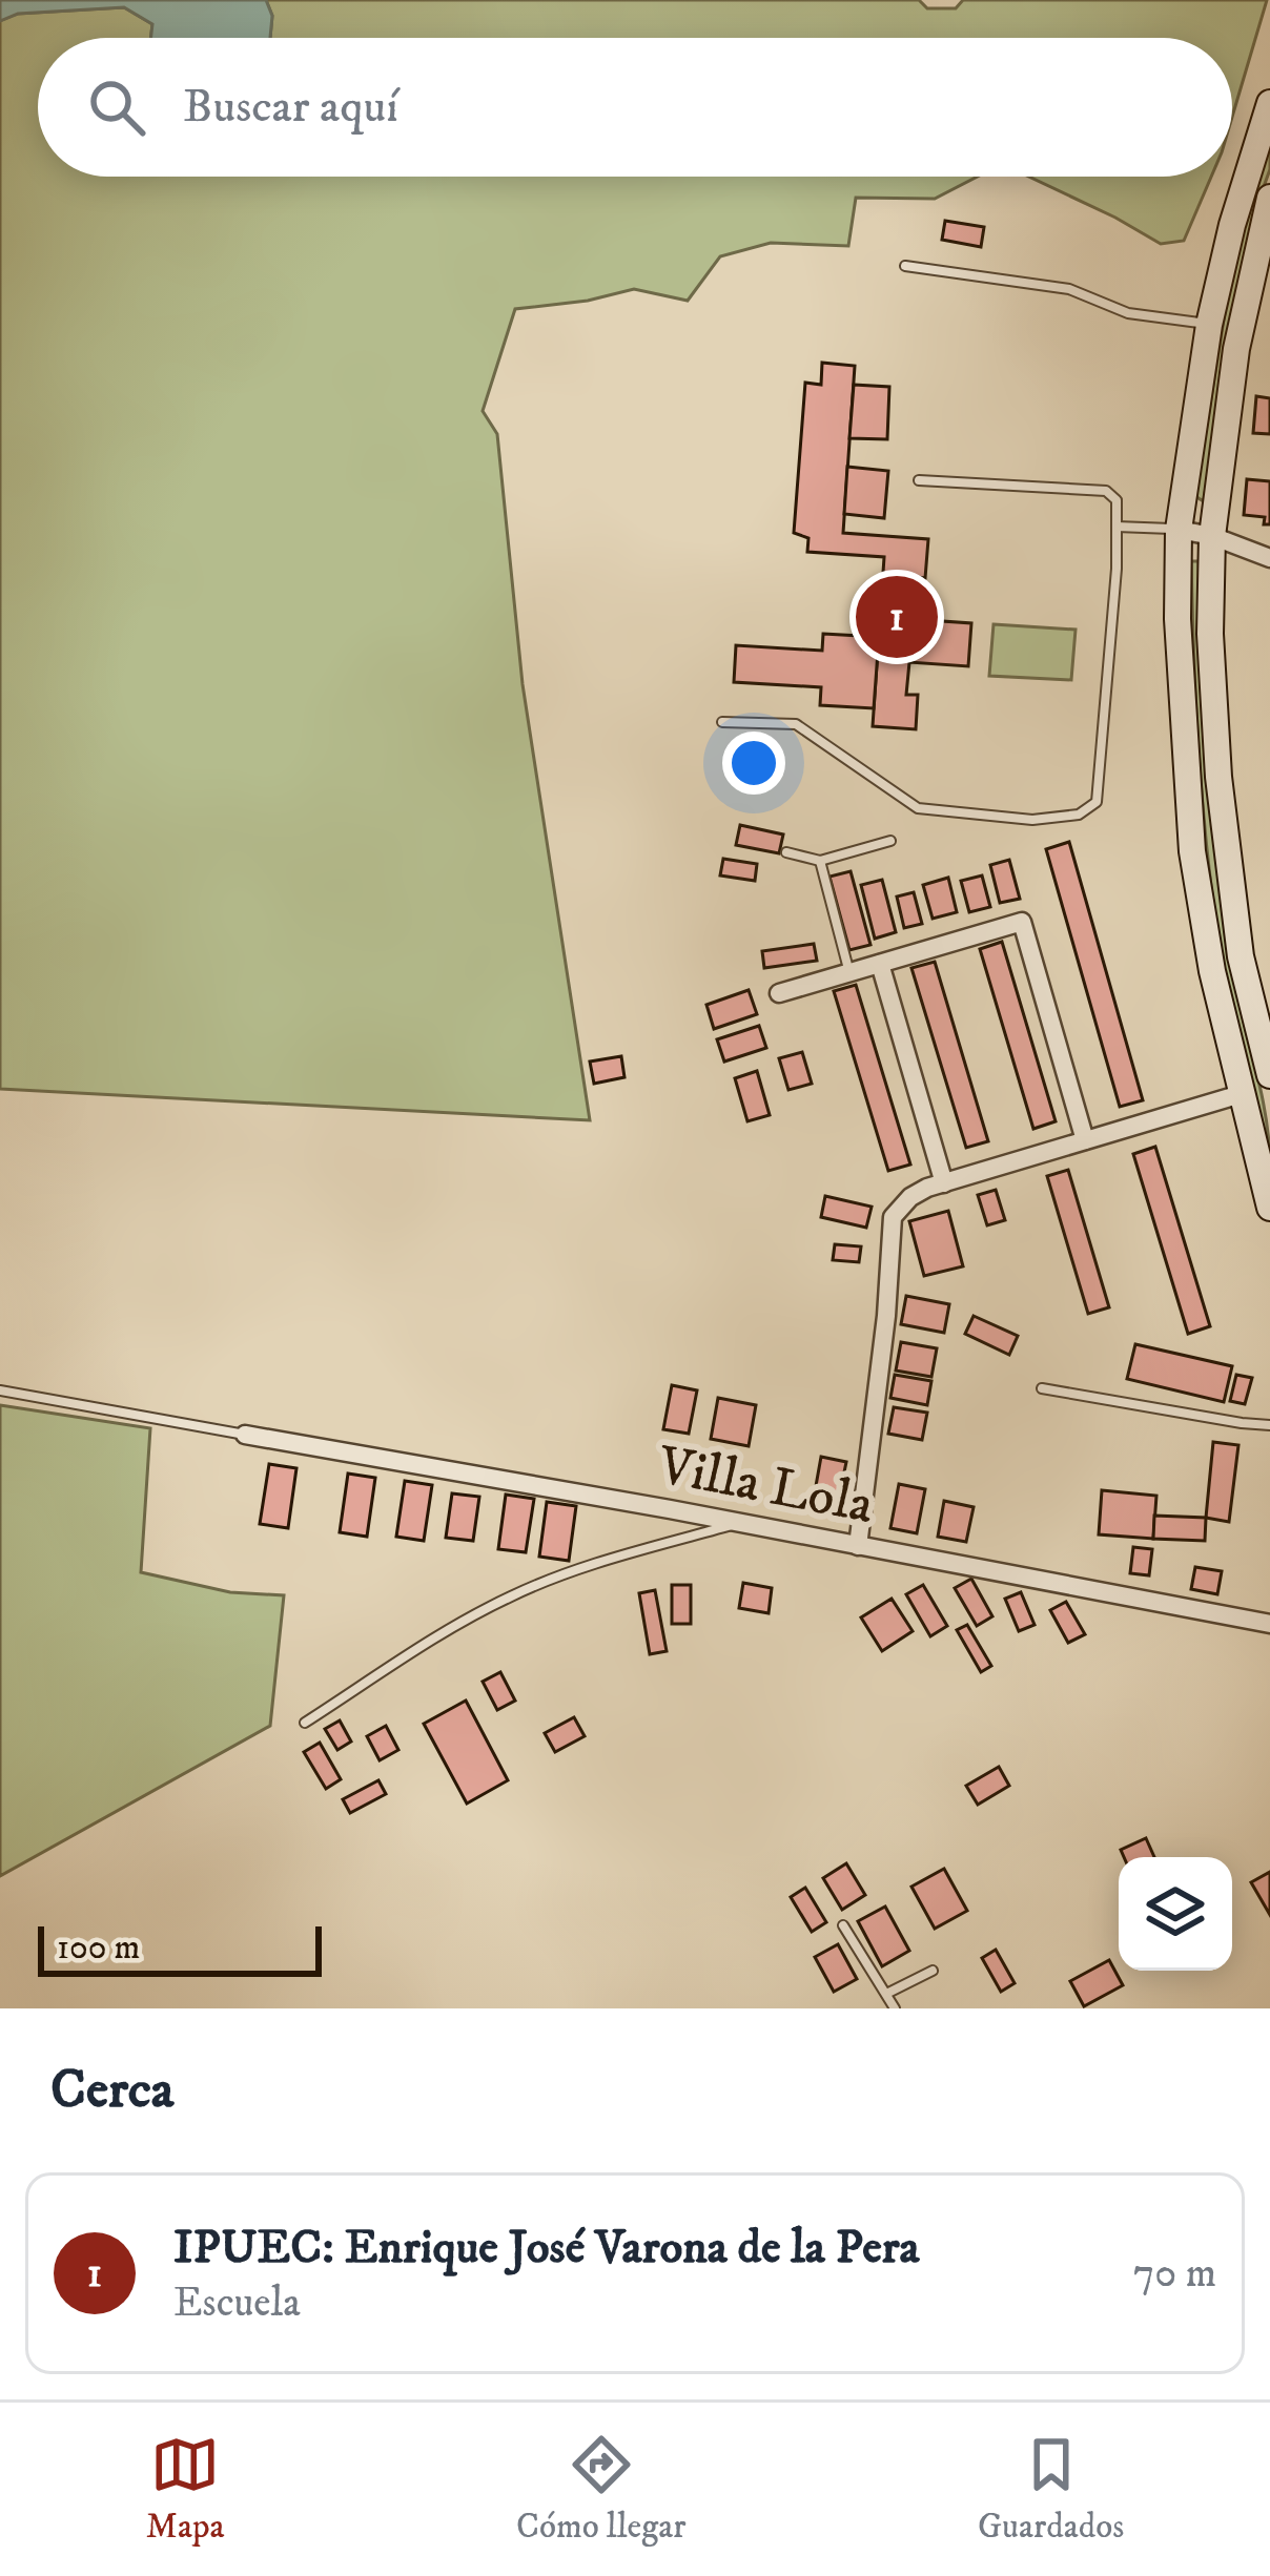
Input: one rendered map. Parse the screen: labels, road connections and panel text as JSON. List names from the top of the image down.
{
  "streets": {
    "street": ["Villa Lola"]
  },
  "scale_bar": "100 m",
  "page": {
    "search": "Buscar aquí",
    "pins": "1",
    "scale": "100 m",
    "heading": "Cerca",
    "list": [
      {
        "mark": "1",
        "name": "IPUEC: Enrique José Varona de la Pera",
        "note": "Escuela",
        "value": "70 m"
      }
    ],
    "nav": ["Mapa", "Cómo llegar", "Guardados"]
  }
}
